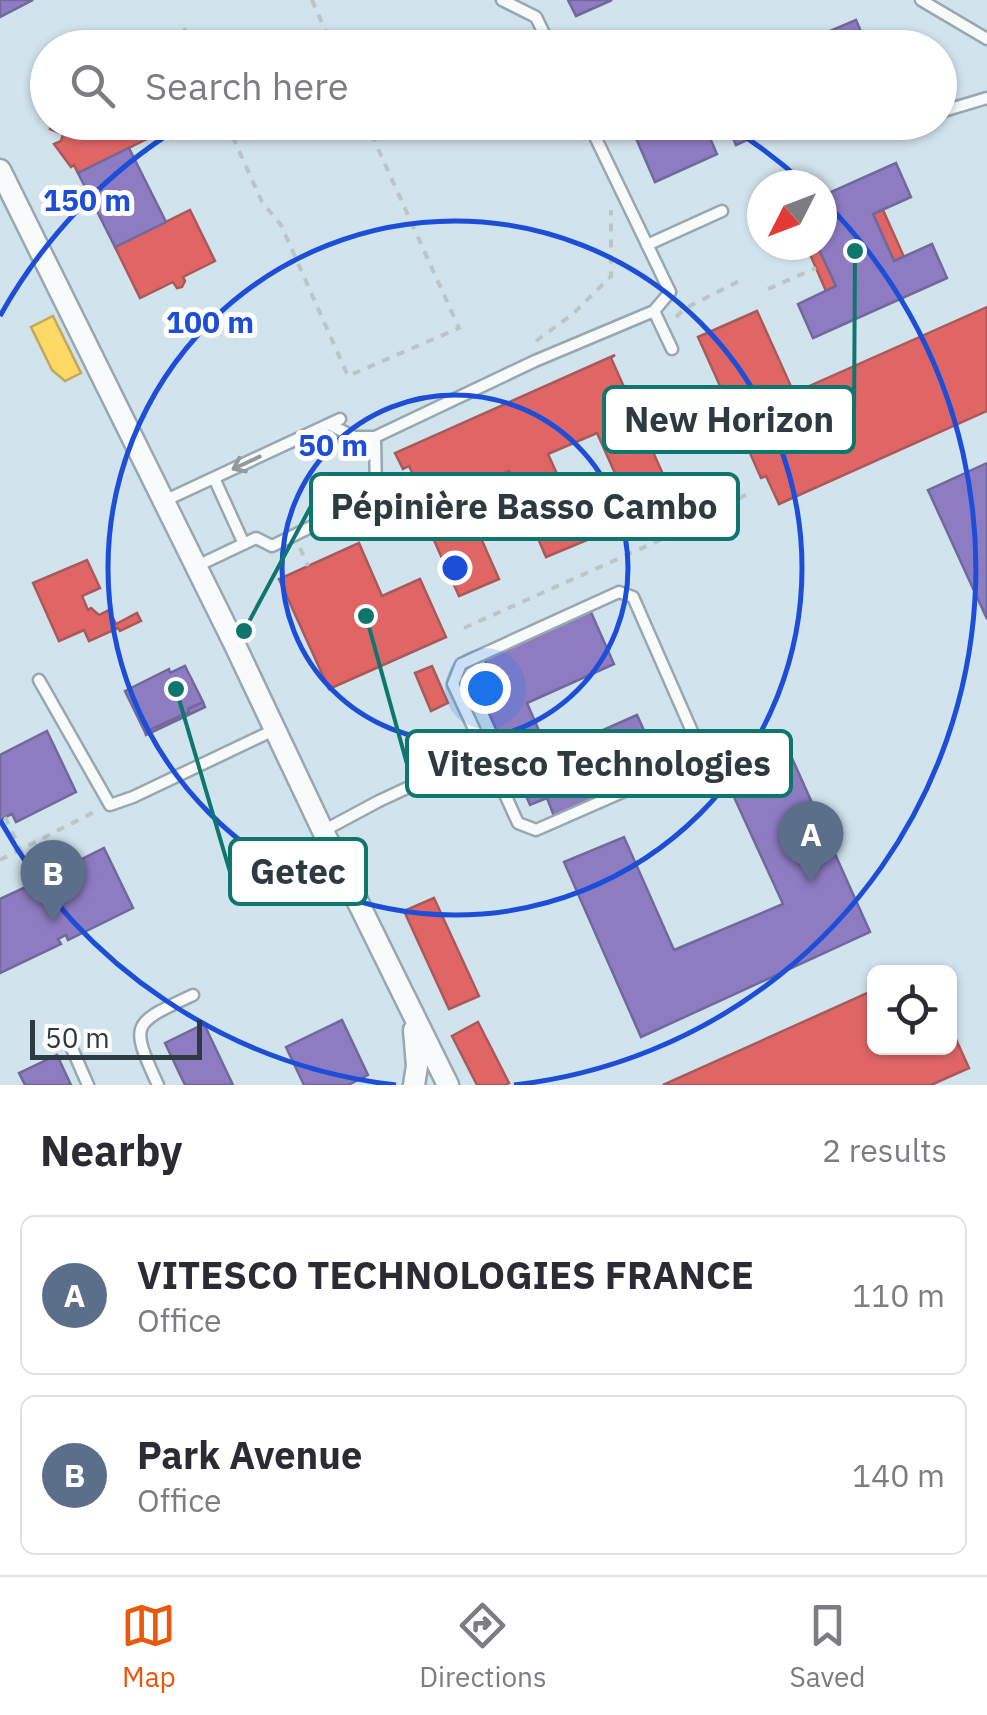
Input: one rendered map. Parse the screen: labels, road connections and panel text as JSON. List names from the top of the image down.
{
  "places": [
    "New Horizon",
    "Vitesco Technologies",
    "Pépinière Basso Cambo",
    "Getec"
  ],
  "scale_bar": "50 m",
  "north": "bottom left",
  "page": {
    "search": "Search here",
    "pins": ["A", "B"],
    "scale": "50 m",
    "heading": ["Nearby", "2 results"],
    "list": [
      {
        "mark": "A",
        "name": "VITESCO TECHNOLOGIES FRANCE",
        "note": "Office",
        "value": "110 m"
      },
      {
        "mark": "B",
        "name": "Park Avenue",
        "note": "Office",
        "value": "140 m"
      }
    ],
    "nav": ["Map", "Directions", "Saved"]
  },
  "rings": ["150 m", "100 m", "50 m"]
}
